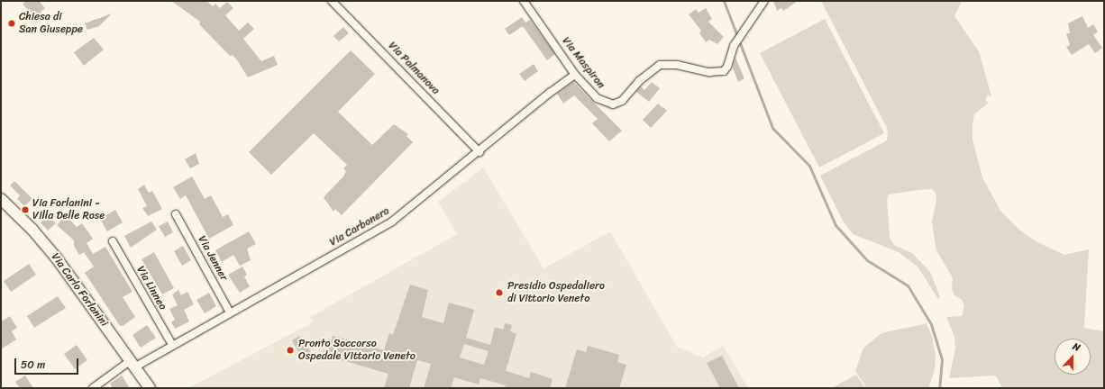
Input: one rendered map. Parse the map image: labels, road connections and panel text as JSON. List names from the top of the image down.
{
  "streets": {
    "street": [
      "Via Maspiron",
      "Via Palmanova",
      "Via Carbonera",
      "Via Jenner",
      "Via Linneo",
      "Via Carlo Forlanini"
    ]
  },
  "crossings": [
    ["Via Maspiron", "Via Carbonera"],
    ["Via Palmanova", "Via Carbonera"],
    ["Via Carbonera", "Via Jenner"],
    ["Via Carbonera", "Via Linneo"],
    ["Via Carbonera", "Via Carlo Forlanini"]
  ],
  "places": [
    "Chiesa di San Giuseppe",
    "Via Forlanini - Villa Delle Rose",
    "Presidio Ospedaliero di Vittorio Veneto",
    "Pronto Soccorso Ospedale Vittorio Veneto"
  ],
  "scale_bar": "50 m",
  "north": "top"
}
